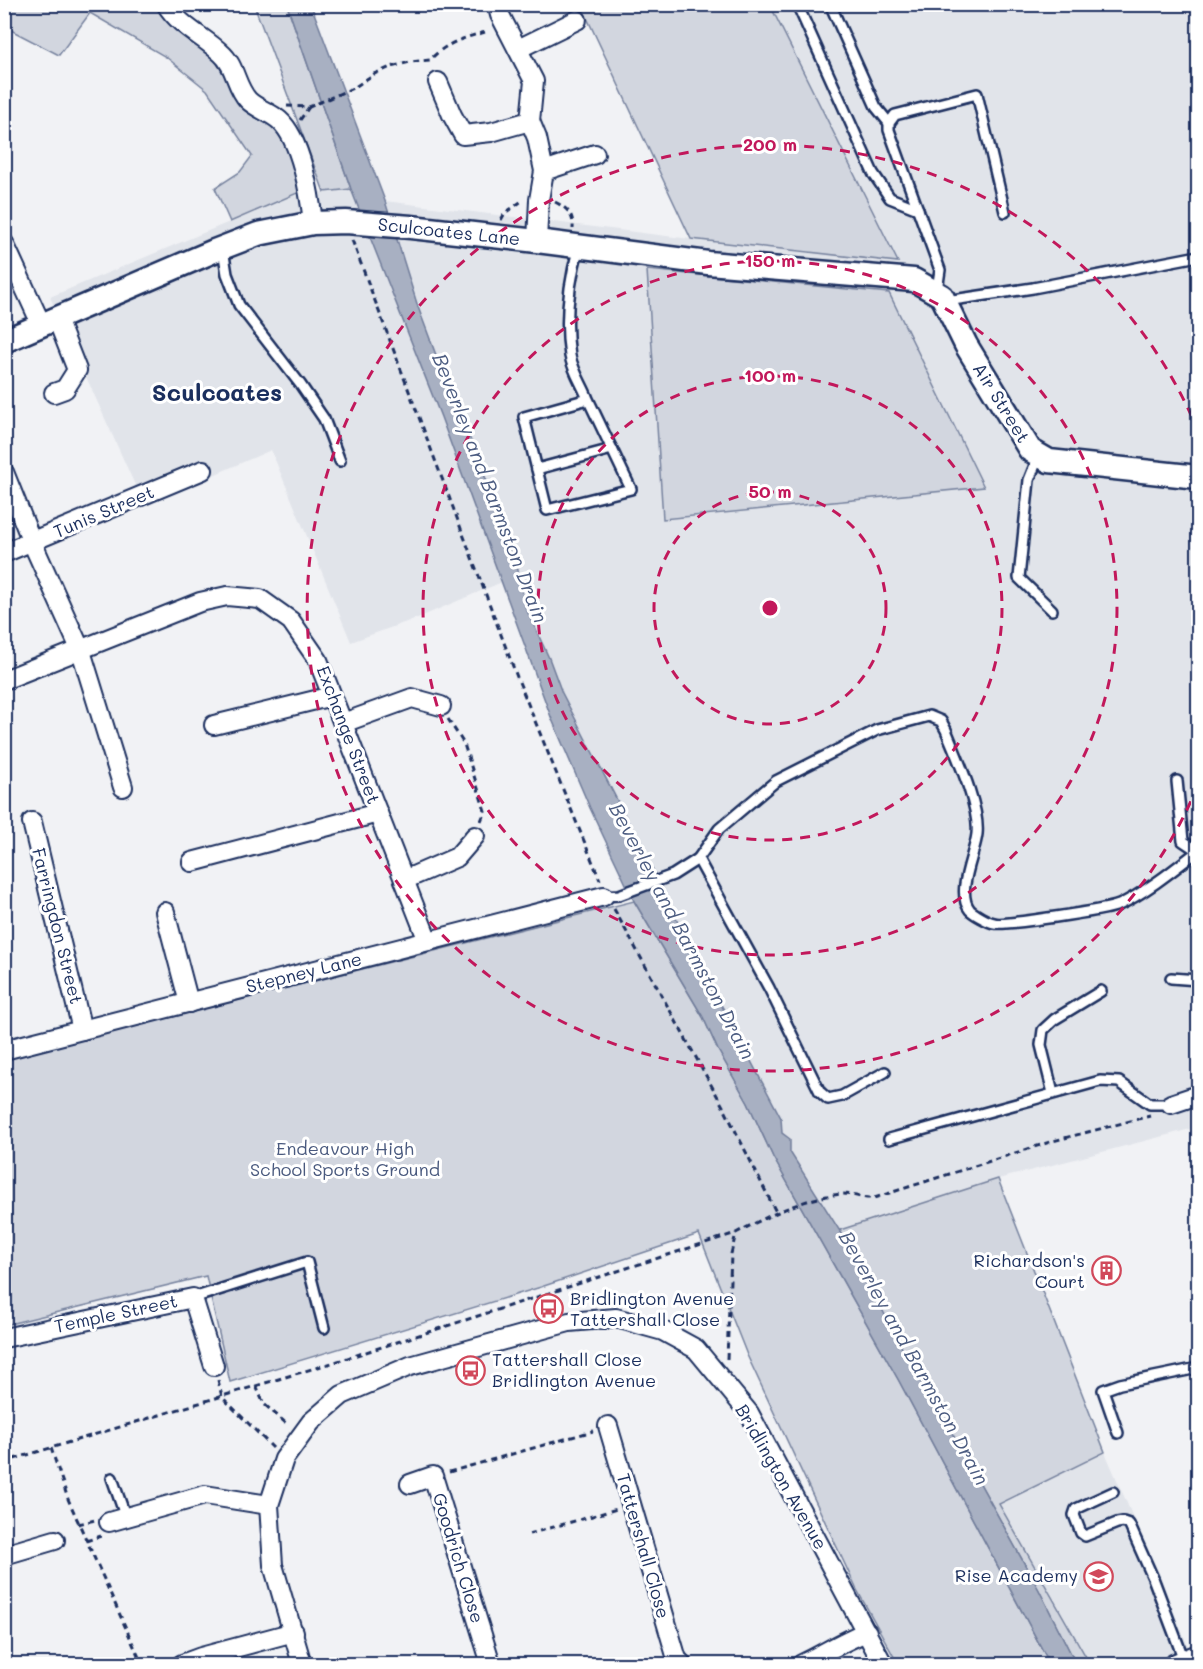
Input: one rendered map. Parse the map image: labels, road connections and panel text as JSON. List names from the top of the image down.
{
  "streets": {
    "street": [
      "Sculcoates Lane",
      "Air Street",
      "Tunis Street",
      "Exchange Street",
      "Farringdon Street",
      "Stepney Lane",
      "Temple Street",
      "Bridlington Avenue",
      "Tattershall Close",
      "Goodrich Close"
    ]
  },
  "crossings": [
    ["Sculcoates Lane", "Air Street"],
    ["Exchange Street", "Stepney Lane"],
    ["Farringdon Street", "Stepney Lane"]
  ],
  "districts": ["Sculcoates"],
  "water": ["Beverley and Barmston Drain"],
  "parks": ["Endeavour High School Sports Ground"],
  "places": {
    "building": ["Richardson's Court"],
    "bus stop": ["Bridlington Avenue Tattershall Close", "Tattershall Close Bridlington Avenue"],
    "school or university": ["Rise Academy"]
  },
  "rings": [
    "200 m",
    "150 m",
    "100 m",
    "50 m"
  ]
}
